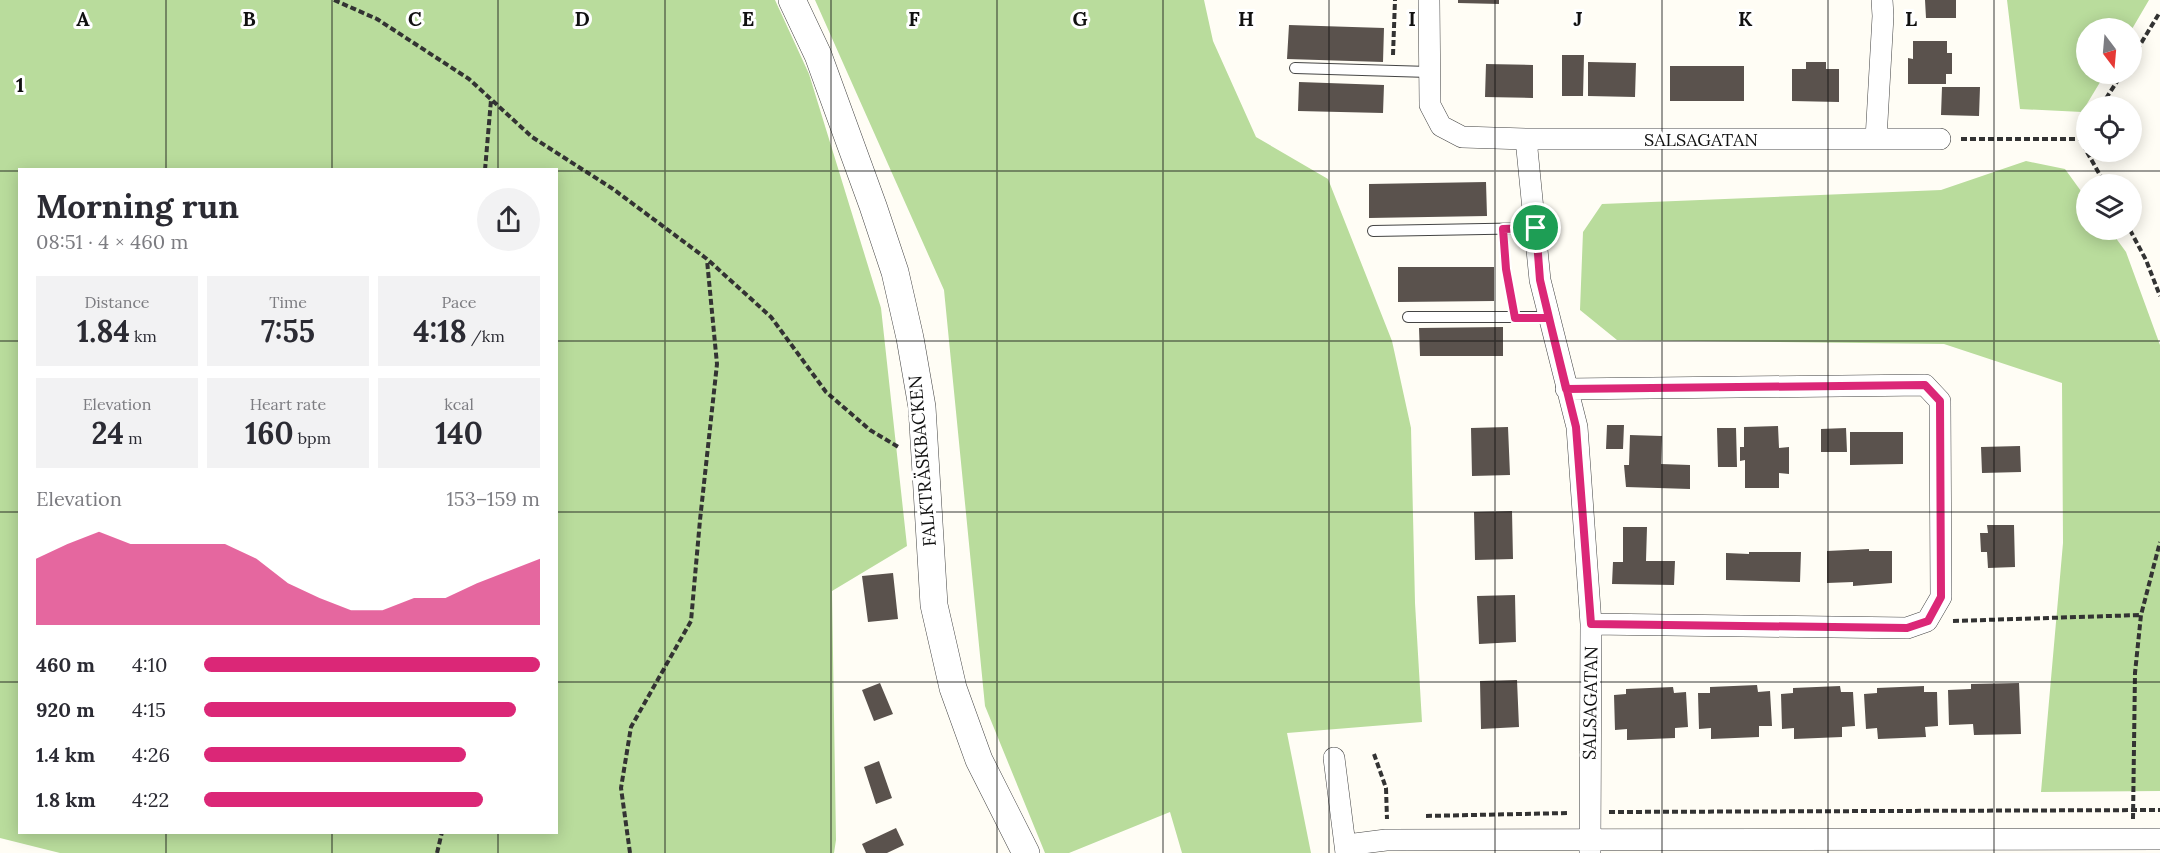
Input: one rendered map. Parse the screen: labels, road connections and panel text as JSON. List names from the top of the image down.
{
  "streets": {
    "street": ["SALSAGATAN", "FALKTRÄSKBACKEN"]
  },
  "north": "bottom",
  "page": {
    "heading": ["Morning run", "08:51 · 4 × 460 m"],
    "stats": [
      ["Distance", "1.84 km"],
      ["Time", "7:55"],
      ["Pace", "4:18 /km"],
      ["Elevation", "24 m"],
      ["Heart rate", "160 bpm"],
      ["kcal", "140"]
    ],
    "chart": ["Elevation", "153–159 m"],
    "list": [
      {
        "name": "460 m",
        "note": "4:10"
      },
      {
        "name": "920 m",
        "note": "4:15"
      },
      {
        "name": "1.4 km",
        "note": "4:26"
      },
      {
        "name": "1.8 km",
        "note": "4:22"
      }
    ]
  },
  "grid": {
    "columns": [
      "A",
      "B",
      "C",
      "D",
      "E",
      "F",
      "G",
      "H",
      "I",
      "J",
      "K",
      "L"
    ],
    "rows": ["1"]
  }
}
